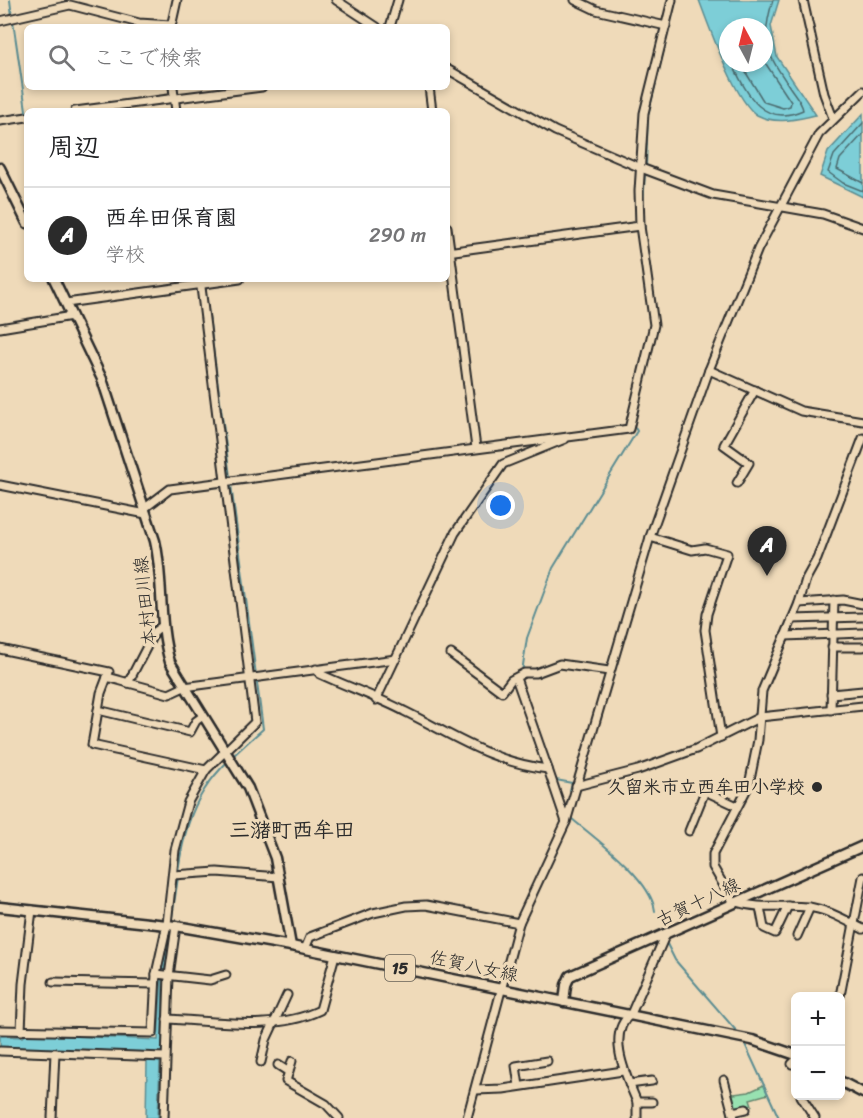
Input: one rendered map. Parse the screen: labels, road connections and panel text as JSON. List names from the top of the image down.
{
  "streets": {
    "main road": [
      "本村田川線",
      "古賀十八線",
      "佐賀八女線",
      "15"
    ]
  },
  "crossings": [
    ["本村田川線", "佐賀八女線"],
    ["古賀十八線", "佐賀八女線"]
  ],
  "districts": ["三潴町西牟田"],
  "places": ["久留米市立西牟田小学校"],
  "north": "top",
  "page": {
    "search": "ここで検索",
    "heading": "周辺",
    "list": [
      {
        "mark": "A",
        "name": "西牟田保育園",
        "note": "学校",
        "value": "290 m"
      }
    ],
    "pins": "A",
    "map_buttons": ["+", "−"]
  }
}
